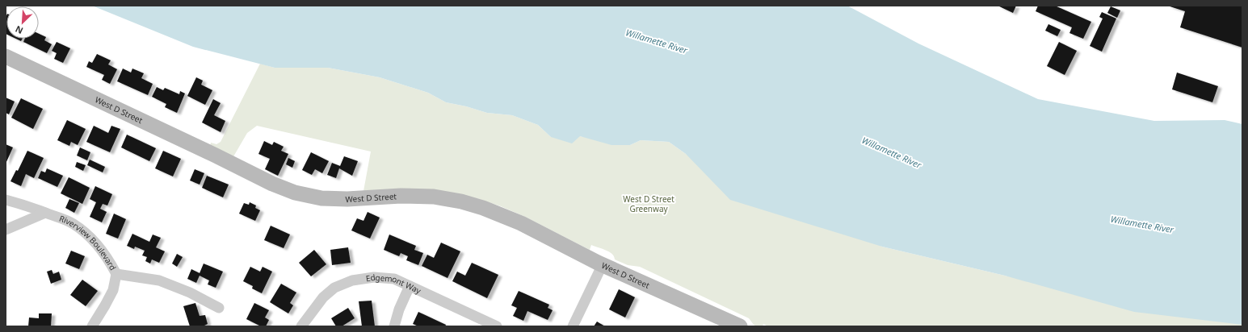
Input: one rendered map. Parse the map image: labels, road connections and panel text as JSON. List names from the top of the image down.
{
  "streets": {
    "street": ["West D Street", "Riverview Boulevard", "Edgemont Way"]
  },
  "water": ["Willamette River"],
  "parks": ["West D Street Greenway"],
  "north": "bottom left"
}
